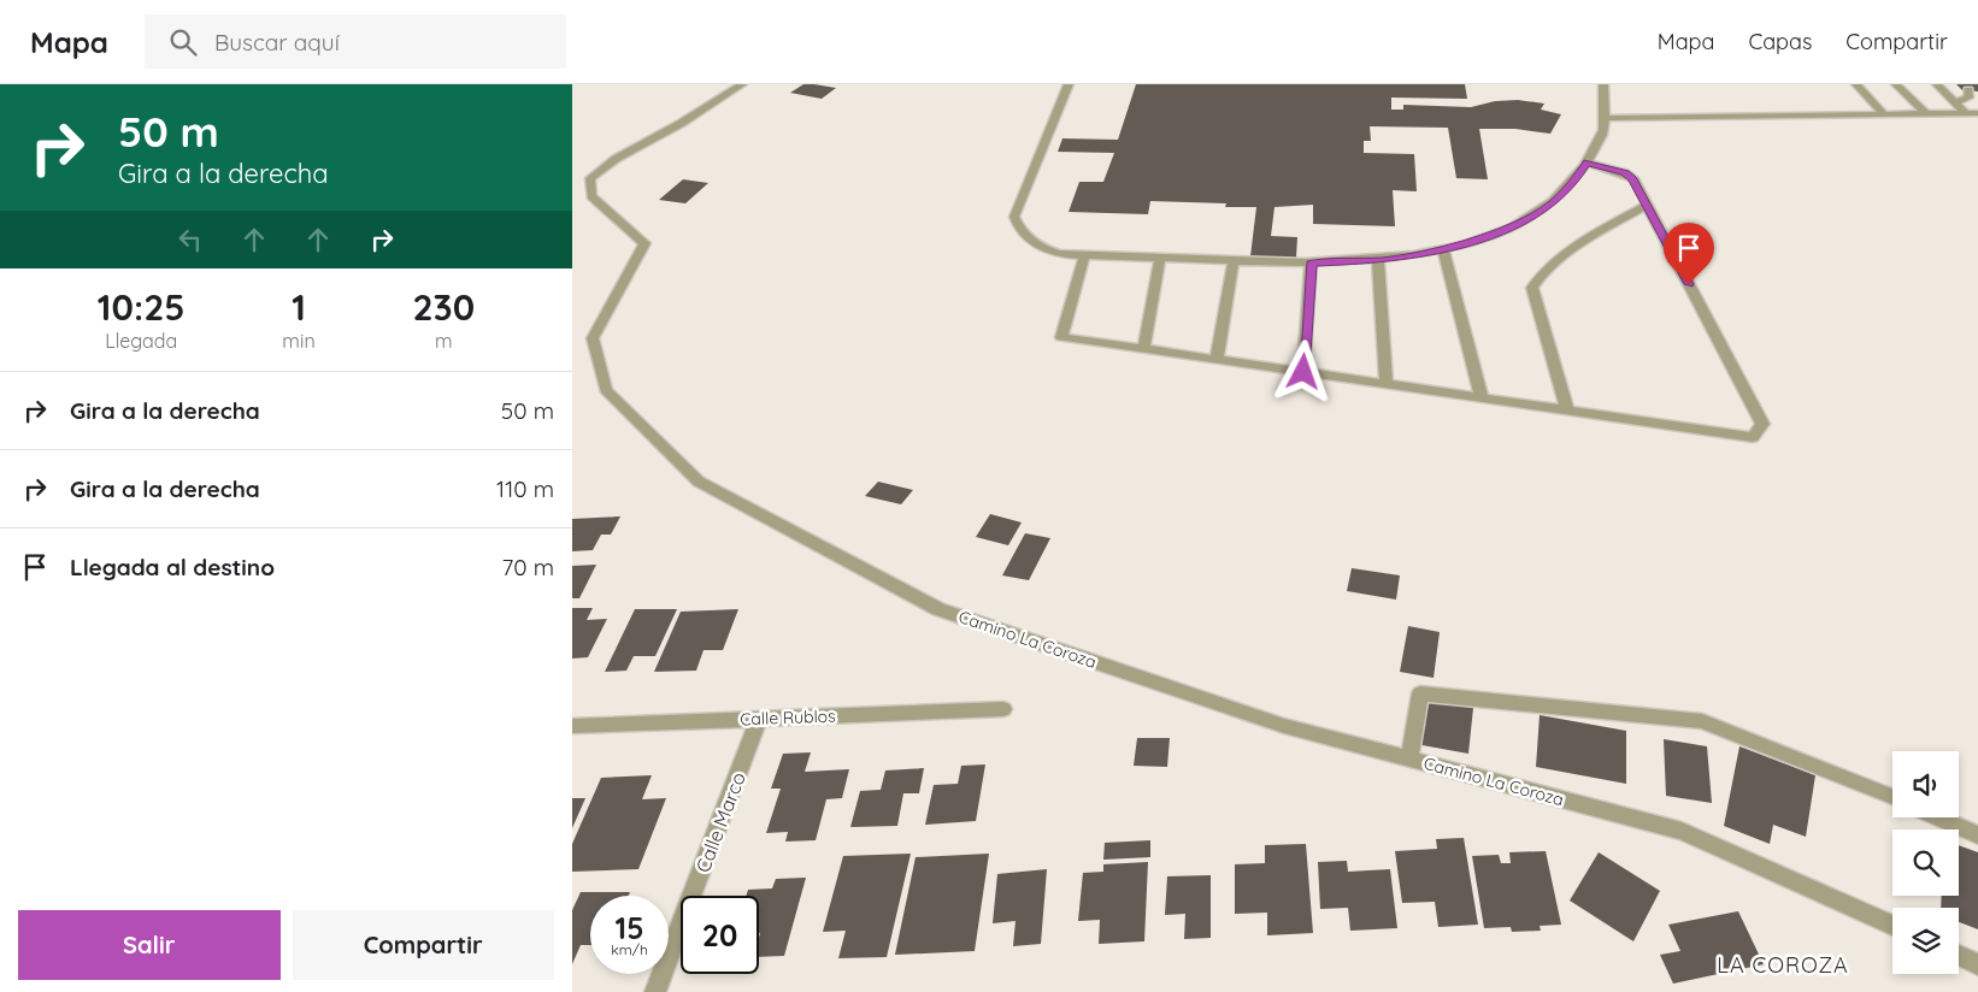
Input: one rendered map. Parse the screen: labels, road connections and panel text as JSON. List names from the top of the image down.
{
  "streets": {
    "street": ["Camino La Coroza", "Calle Rublos", "Calle Marco"]
  },
  "crossings": [
    ["Calle Rublos", "Calle Marco"]
  ],
  "districts": ["LA COROZA"],
  "page": {
    "header": "Mapa",
    "search": "Buscar aquí",
    "nav": ["Mapa", "Capas", "Compartir"],
    "turn": ["50 m", "Gira a la derecha"],
    "eta": [
      "10:25",
      "Llegada",
      "1",
      "min",
      "230",
      "m"
    ],
    "list": [
      {
        "name": "Gira a la derecha",
        "value": "50 m"
      },
      {
        "name": "Gira a la derecha",
        "value": "110 m"
      },
      {
        "name": "Llegada al destino",
        "value": "70 m"
      }
    ],
    "speed": "15 km/h",
    "limit": "20",
    "buttons": ["Salir", "Compartir"]
  }
}
